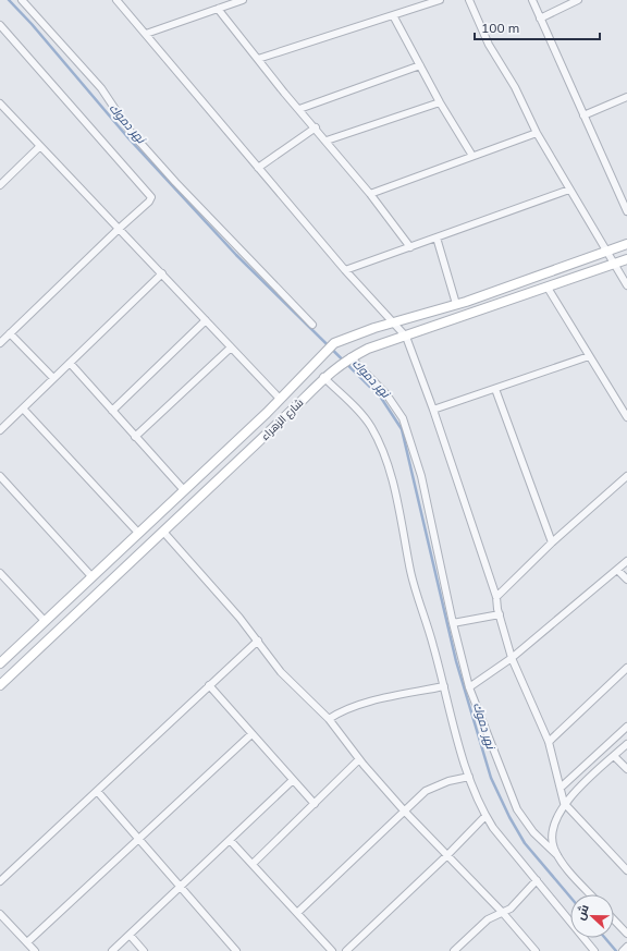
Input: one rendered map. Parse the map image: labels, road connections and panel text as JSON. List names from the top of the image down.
{
  "streets": {
    "main road": ["شارع الزهراء"]
  },
  "water": ["نهر دموك"],
  "scale_bar": "100 m",
  "north": "left"
}
